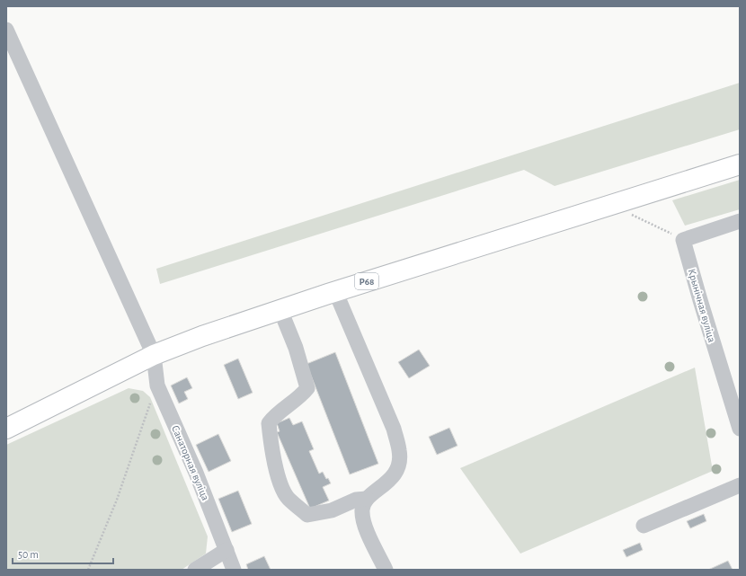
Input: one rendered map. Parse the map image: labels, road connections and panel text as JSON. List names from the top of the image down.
{
  "streets": {
    "main road": ["Р68"],
    "street": ["Крынічная вуліца", "Санаторная вуліца"]
  },
  "crossings": [
    ["Р68", "Санаторная вуліца"]
  ],
  "scale_bar": "50 m"
}
